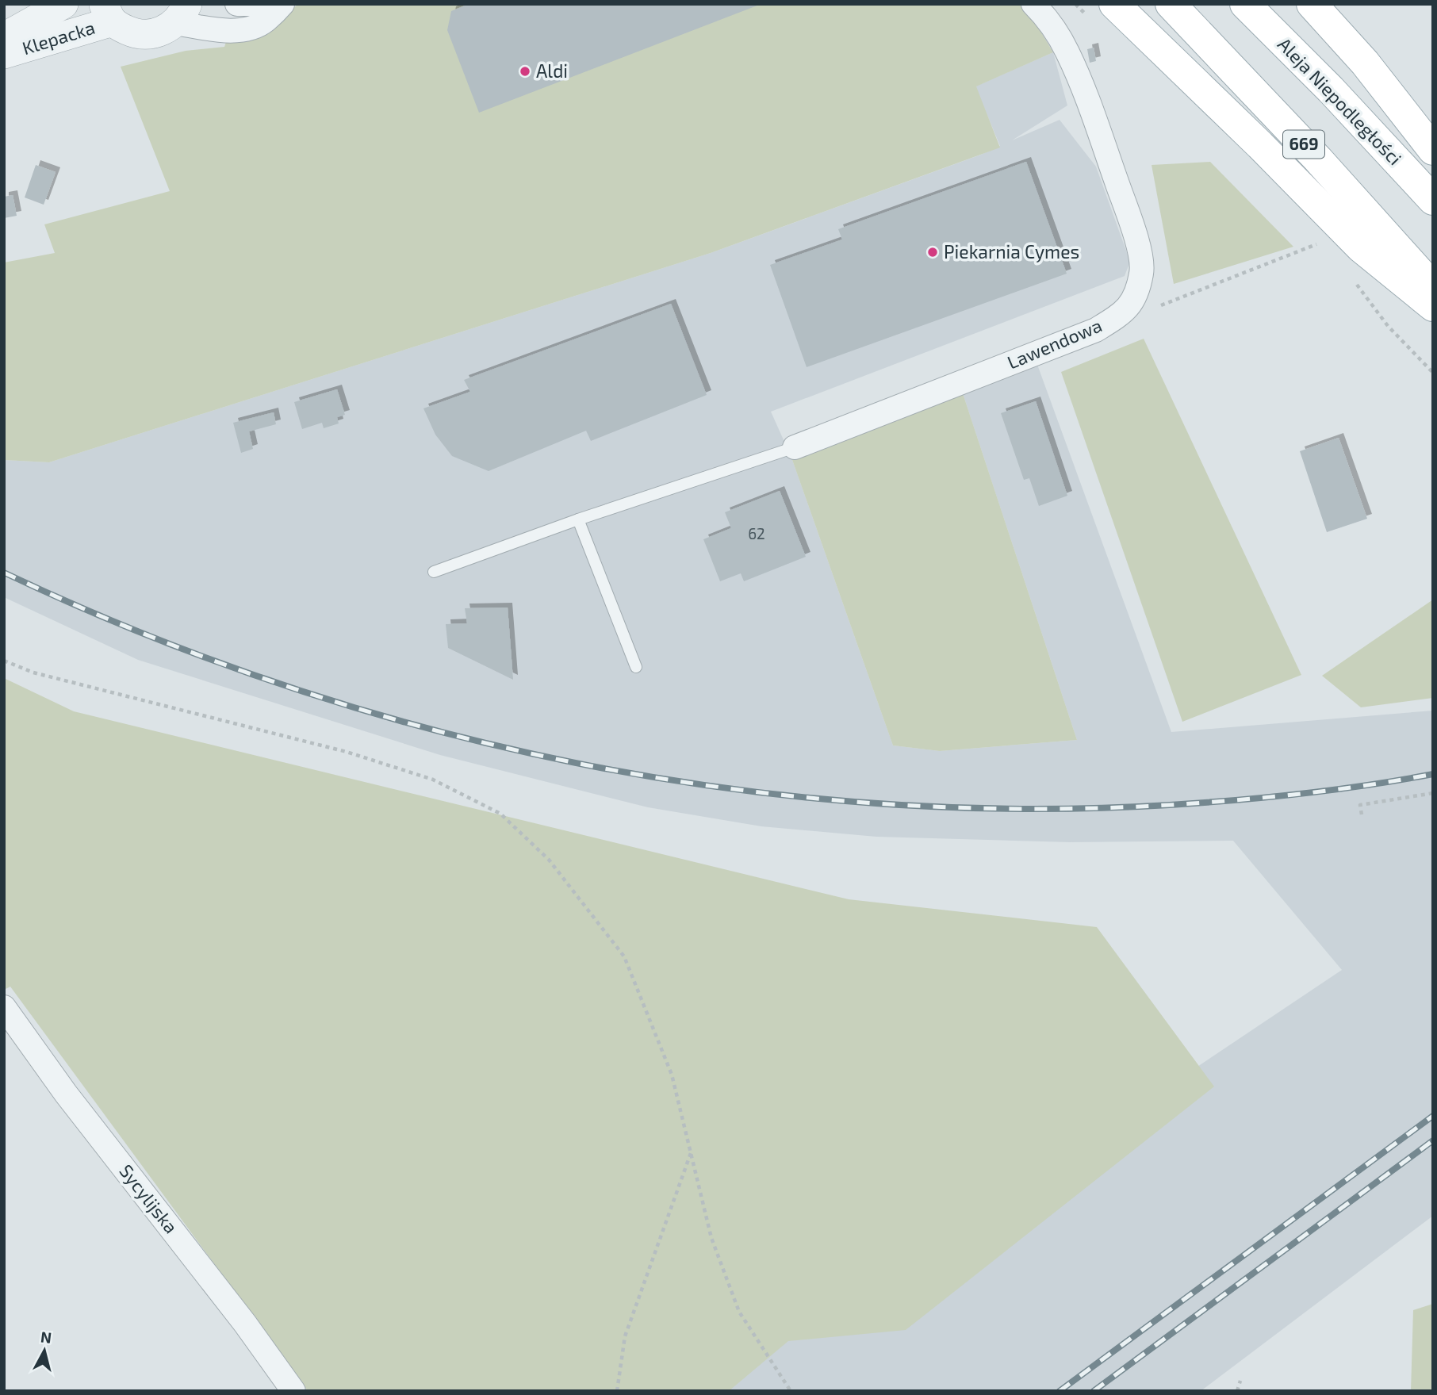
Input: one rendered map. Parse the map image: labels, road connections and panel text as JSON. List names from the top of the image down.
{
  "streets": {
    "main road": ["Aleja Niepodległości", "669"],
    "street": ["Klepacka", "Lawendowa", "Sycylijska"]
  },
  "places": ["Aldi", "Piekarnia Cymes"],
  "house_numbers": ["62"],
  "north": "top"
}
